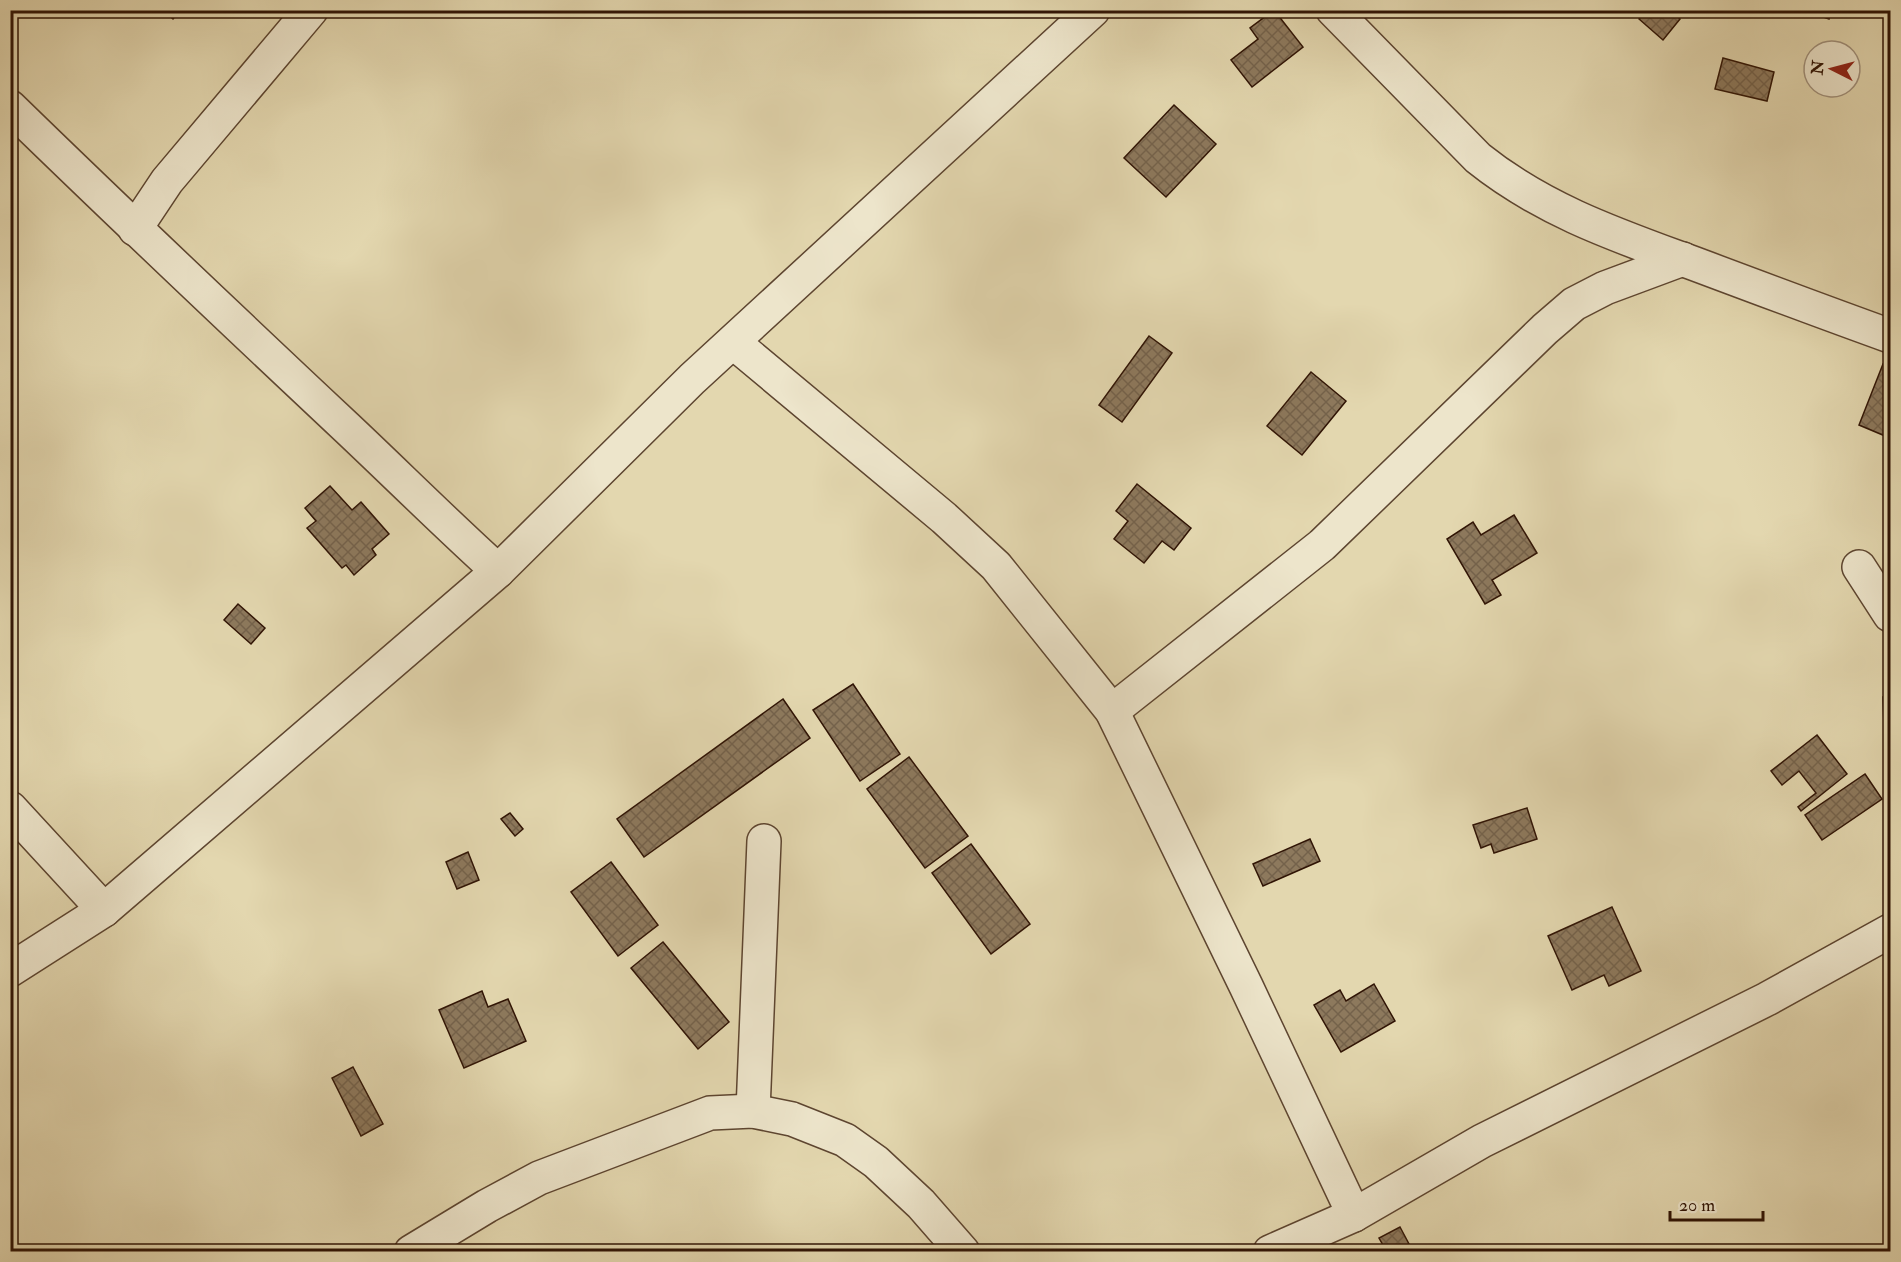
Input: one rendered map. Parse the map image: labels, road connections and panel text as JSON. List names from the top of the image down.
{
  "scale_bar": "20 m",
  "north": "left"
}
